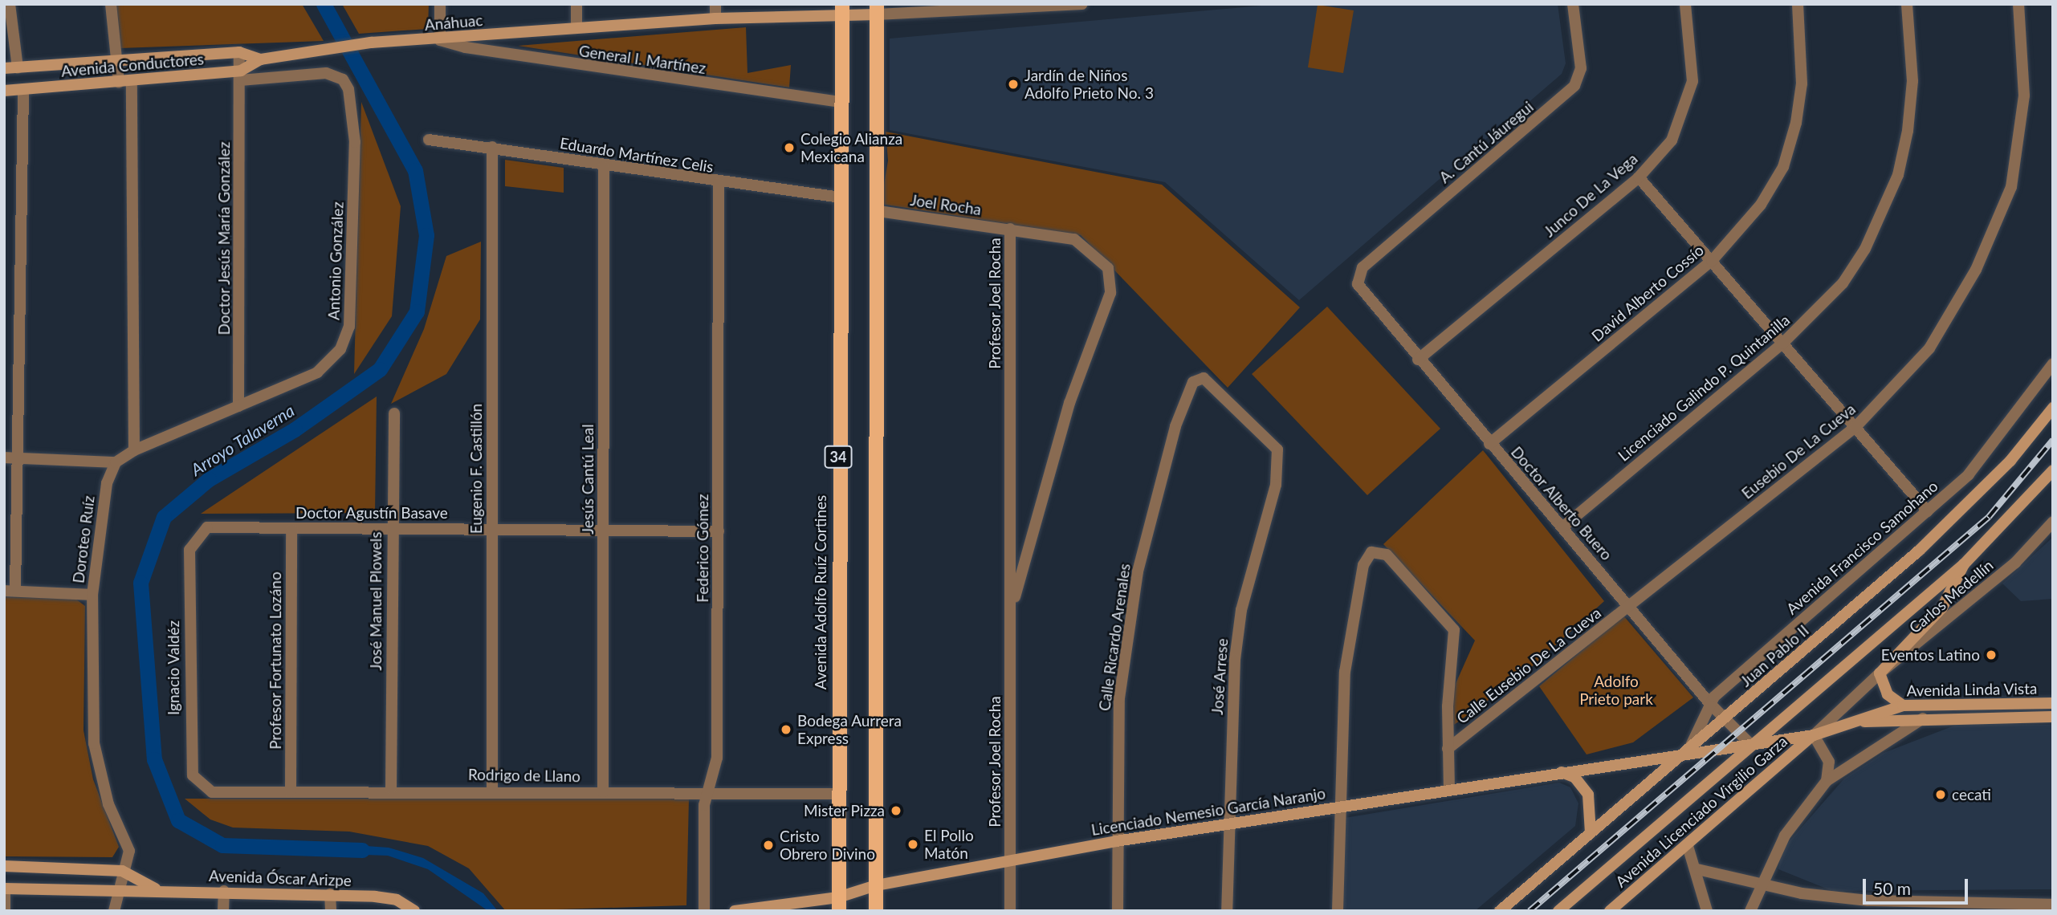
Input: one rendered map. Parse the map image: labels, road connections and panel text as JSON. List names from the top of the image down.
{
  "streets": {
    "main road": ["34", "Avenida Adolfo Ruíz Cortines"],
    "street": [
      "Anáhuac",
      "General I. Martínez",
      "Avenida Conductores",
      "A. Cantú Jáuregui",
      "Eduardo Martínez Celis",
      "Junco De La Vega",
      "Joel Rocha",
      "Doctor Jesús María González",
      "Antonio González",
      "David Alberto Cossío",
      "Profesor Joel Rocha",
      "Licenciado Galindo P. Quintanilla",
      "Eusebio De La Cueva",
      "Eugenio F. Castillón",
      "Jesús Cantú Leal",
      "Doctor Alberto Buero",
      "Doctor Agustín Basave",
      "Doroteo Ruíz",
      "Avenida Francisco Samohano",
      "Federico Gómez",
      "Carlos Medellín",
      "José Manuel Plowels",
      "Calle Ricardo Arenales",
      "Juan Pablo II",
      "Profesor Fortunato Lozáno",
      "Calle Eusebio De La Cueva",
      "Ignacio Valdéz",
      "José Arrese",
      "Avenida Linda Vista",
      "Rodrigo de Llano",
      "Licenciado Nemesio García Naranjo",
      "Avenida Licenciado Virgilio Garza",
      "Avenida Óscar Arizpe"
    ]
  },
  "crossings": [
    ["Anáhuac", "General I. Martínez"],
    ["Anáhuac", "Avenida Conductores"],
    ["Anáhuac", "Avenida Adolfo Ruíz Cortines"],
    ["General I. Martínez", "Avenida Adolfo Ruíz Cortines"],
    ["Avenida Conductores", "Doctor Jesús María González"],
    ["Avenida Conductores", "Antonio González"],
    ["A. Cantú Jáuregui", "Doctor Alberto Buero"],
    ["Eduardo Martínez Celis", "Eugenio F. Castillón"],
    ["Eduardo Martínez Celis", "Jesús Cantú Leal"],
    ["Eduardo Martínez Celis", "Federico Gómez"],
    ["Eduardo Martínez Celis", "Avenida Adolfo Ruíz Cortines"],
    ["Junco De La Vega", "Doctor Alberto Buero"],
    ["Joel Rocha", "Profesor Joel Rocha"],
    ["Doctor Jesús María González", "Antonio González"],
    ["David Alberto Cossío", "Doctor Alberto Buero"],
    ["Profesor Joel Rocha", "Licenciado Nemesio García Naranjo"],
    ["Licenciado Galindo P. Quintanilla", "Doctor Alberto Buero"],
    ["Eusebio De La Cueva", "Doctor Alberto Buero"],
    ["Eusebio De La Cueva", "Calle Eusebio De La Cueva"],
    ["Eugenio F. Castillón", "Doctor Agustín Basave"],
    ["Eugenio F. Castillón", "Rodrigo de Llano"],
    ["Jesús Cantú Leal", "Doctor Agustín Basave"],
    ["Jesús Cantú Leal", "Rodrigo de Llano"],
    ["Doctor Alberto Buero", "Avenida Francisco Samohano"],
    ["Doctor Alberto Buero", "Juan Pablo II"],
    ["Doctor Alberto Buero", "Calle Eusebio De La Cueva"],
    ["Doctor Alberto Buero", "Avenida Linda Vista"],
    ["Doctor Alberto Buero", "Licenciado Nemesio García Naranjo"],
    ["Doctor Agustín Basave", "Federico Gómez"],
    ["Doctor Agustín Basave", "José Manuel Plowels"],
    ["Doctor Agustín Basave", "Profesor Fortunato Lozáno"],
    ["Doctor Agustín Basave", "Ignacio Valdéz"],
    ["Doroteo Ruíz", "Avenida Óscar Arizpe"],
    ["Avenida Francisco Samohano", "Juan Pablo II"],
    ["Avenida Francisco Samohano", "Licenciado Nemesio García Naranjo"],
    ["Federico Gómez", "Rodrigo de Llano"],
    ["Avenida Adolfo Ruíz Cortines", "Rodrigo de Llano"],
    ["Avenida Adolfo Ruíz Cortines", "Licenciado Nemesio García Naranjo"],
    ["Carlos Medellín", "Avenida Linda Vista"],
    ["Carlos Medellín", "Avenida Licenciado Virgilio Garza"],
    ["José Manuel Plowels", "Rodrigo de Llano"],
    ["Calle Ricardo Arenales", "José Arrese"],
    ["Calle Ricardo Arenales", "Licenciado Nemesio García Naranjo"],
    ["Juan Pablo II", "Licenciado Nemesio García Naranjo"],
    ["Profesor Fortunato Lozáno", "Rodrigo de Llano"],
    ["Ignacio Valdéz", "Rodrigo de Llano"],
    ["José Arrese", "Licenciado Nemesio García Naranjo"],
    ["Avenida Linda Vista", "Licenciado Nemesio García Naranjo"],
    ["Avenida Linda Vista", "Avenida Licenciado Virgilio Garza"]
  ],
  "water": ["Arroyo Talaverna"],
  "parks": ["Adolfo Prieto park"],
  "places": [
    "Jardín de Niños Adolfo Prieto No. 3",
    "Colegio Alianza Mexicana",
    "Eventos Latino",
    "Bodega Aurrera Express",
    "cecati",
    "Mister Pizza",
    "El Pollo Matón",
    "Cristo Obrero Divino"
  ],
  "scale_bar": "50 m"
}
